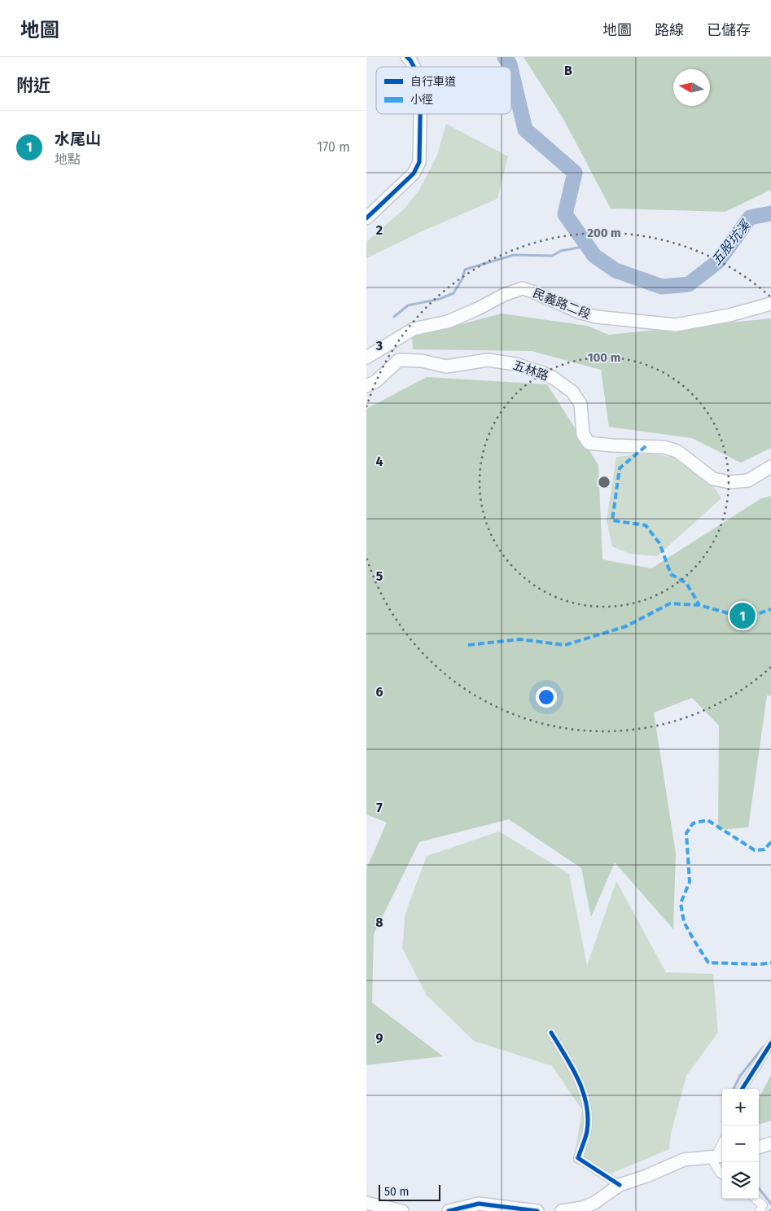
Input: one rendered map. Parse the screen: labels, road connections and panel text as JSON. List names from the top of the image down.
{
  "streets": {
    "main road": ["民義路二段", "五林路"]
  },
  "water": ["五股坑溪"],
  "legend": ["自行車道", "小徑"],
  "scale_bar": "50 m",
  "north": "left",
  "page": {
    "header": "地圖",
    "nav": ["地圖", "路線", "已儲存"],
    "heading": "附近",
    "list": [
      {
        "mark": "1",
        "name": "水尾山",
        "note": "地點",
        "value": "170 m"
      }
    ],
    "pins": "1",
    "map_buttons": ["+", "−"],
    "scale": "50 m"
  },
  "grid": {
    "columns": ["B"],
    "rows": [
      "2",
      "3",
      "4",
      "5",
      "6",
      "7",
      "8",
      "9"
    ]
  },
  "rings": ["200 m", "100 m"]
}
